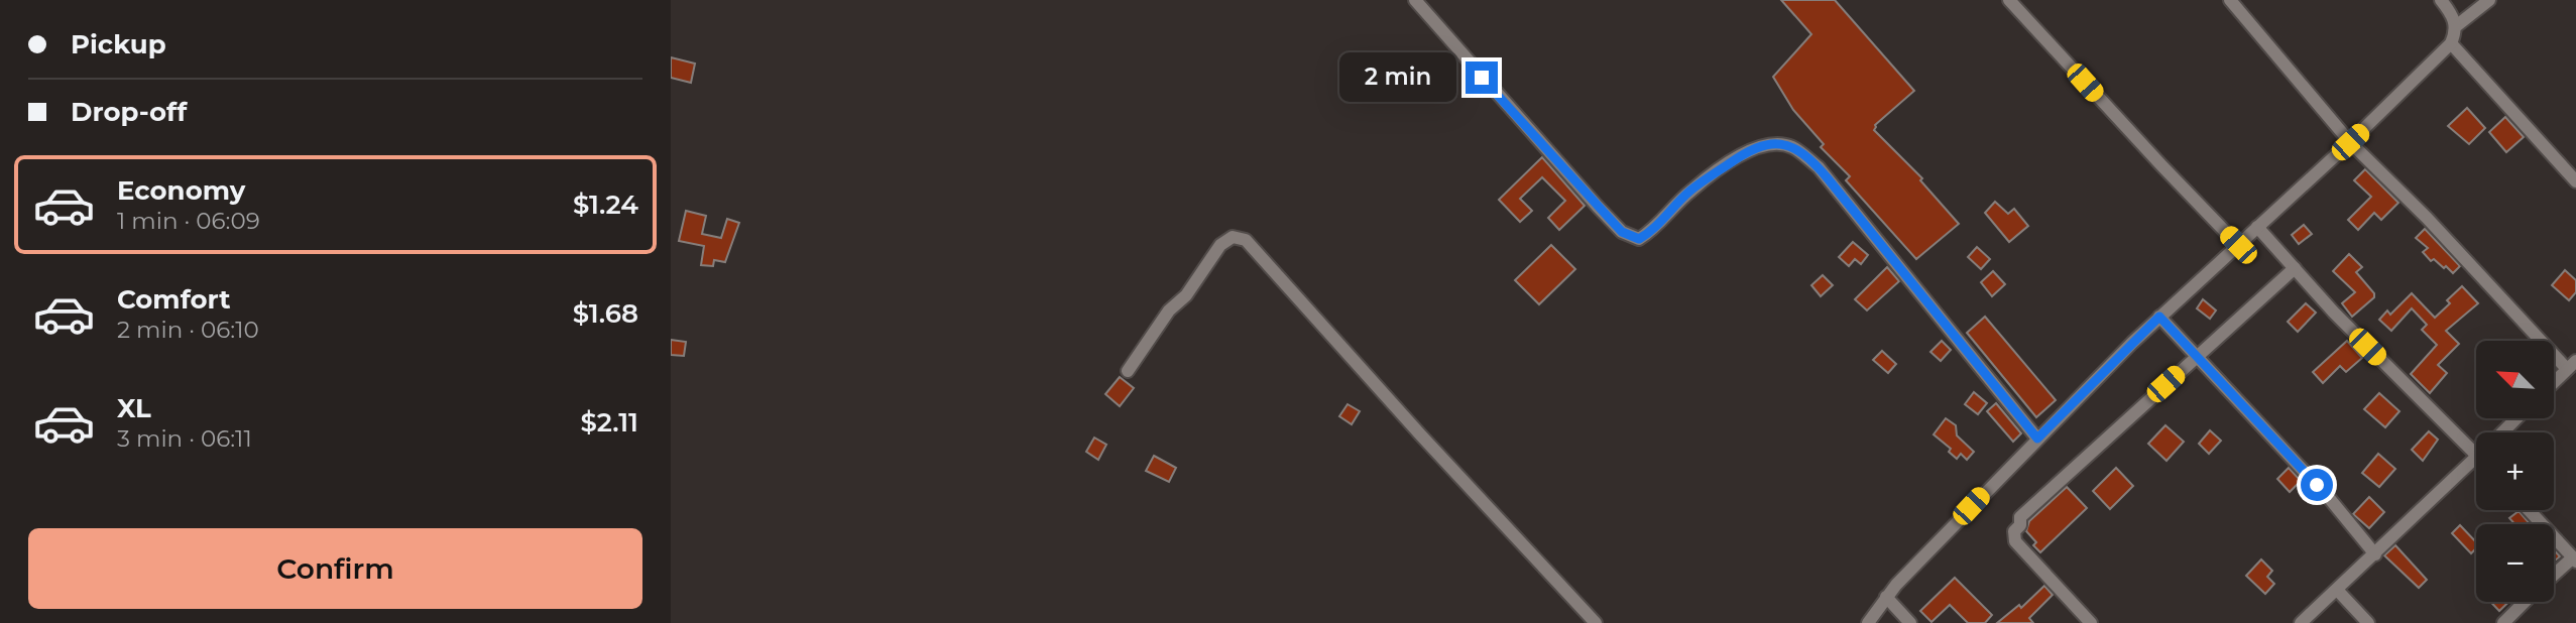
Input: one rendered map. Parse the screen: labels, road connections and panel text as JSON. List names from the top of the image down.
{
  "north": "top left",
  "page": {
    "banner": ["Pickup", "Drop-off"],
    "bubble": "2 min",
    "list": [
      {
        "name": "Economy",
        "note": "1 min · 06:09",
        "value": "$1.24"
      },
      {
        "name": "Comfort",
        "note": "2 min · 06:10",
        "value": "$1.68"
      },
      {
        "name": "XL",
        "note": "3 min · 06:11",
        "value": "$2.11"
      }
    ],
    "map_buttons": ["+", "−"],
    "buttons": "Confirm"
  }
}
